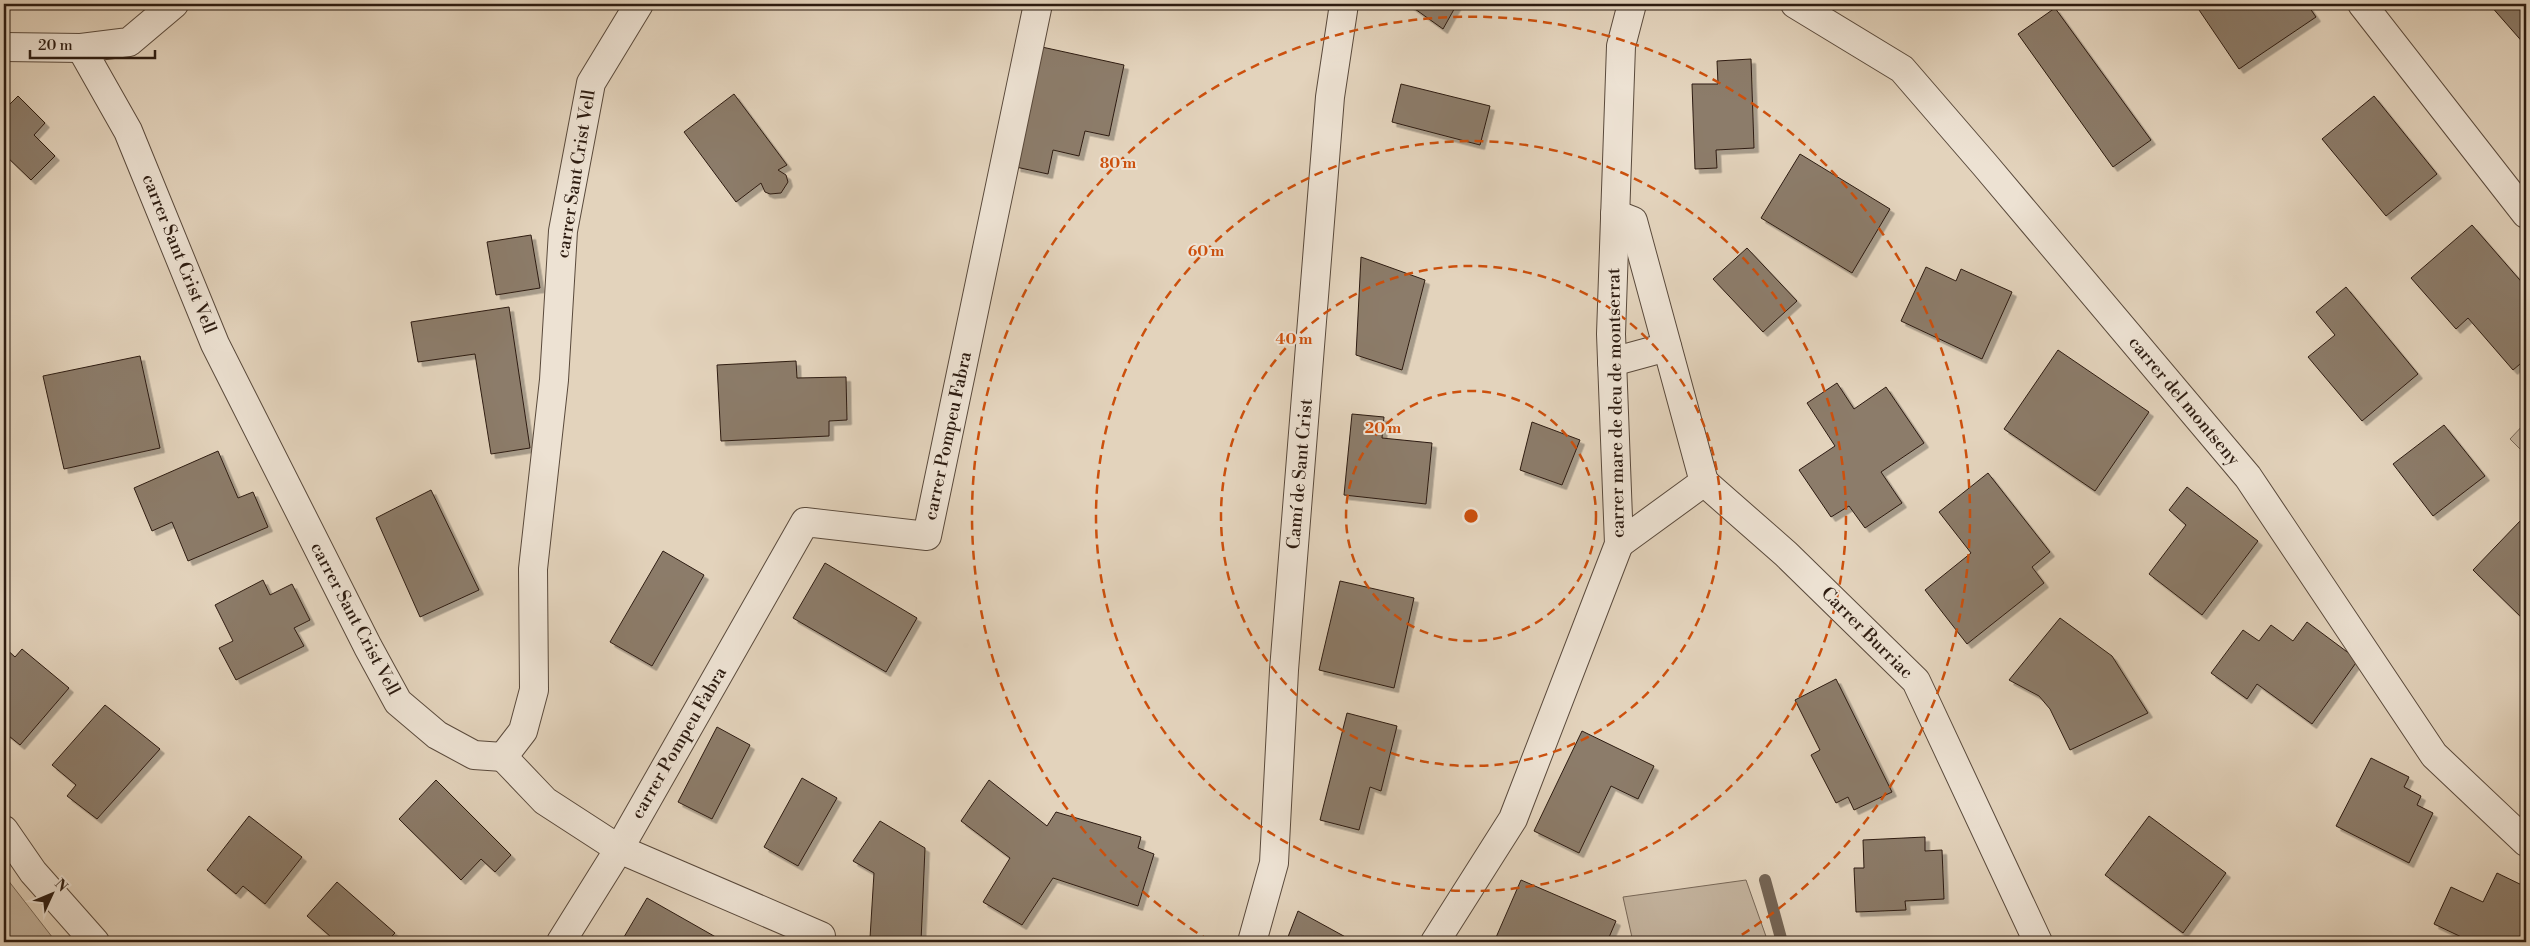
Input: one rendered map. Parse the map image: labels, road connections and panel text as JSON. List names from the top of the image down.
{
  "streets": {
    "street": [
      "carrer Sant Crist Vell",
      "carrer del montseny",
      "carrer mare de deu de montserrat",
      "carrer Pompeu Fabra",
      "Camí de Sant Crist",
      "Carrer Burriac"
    ]
  },
  "scale_bar": "20 m",
  "north": "top right",
  "rings": [
    "80 m",
    "60 m",
    "40 m",
    "20 m"
  ]
}
